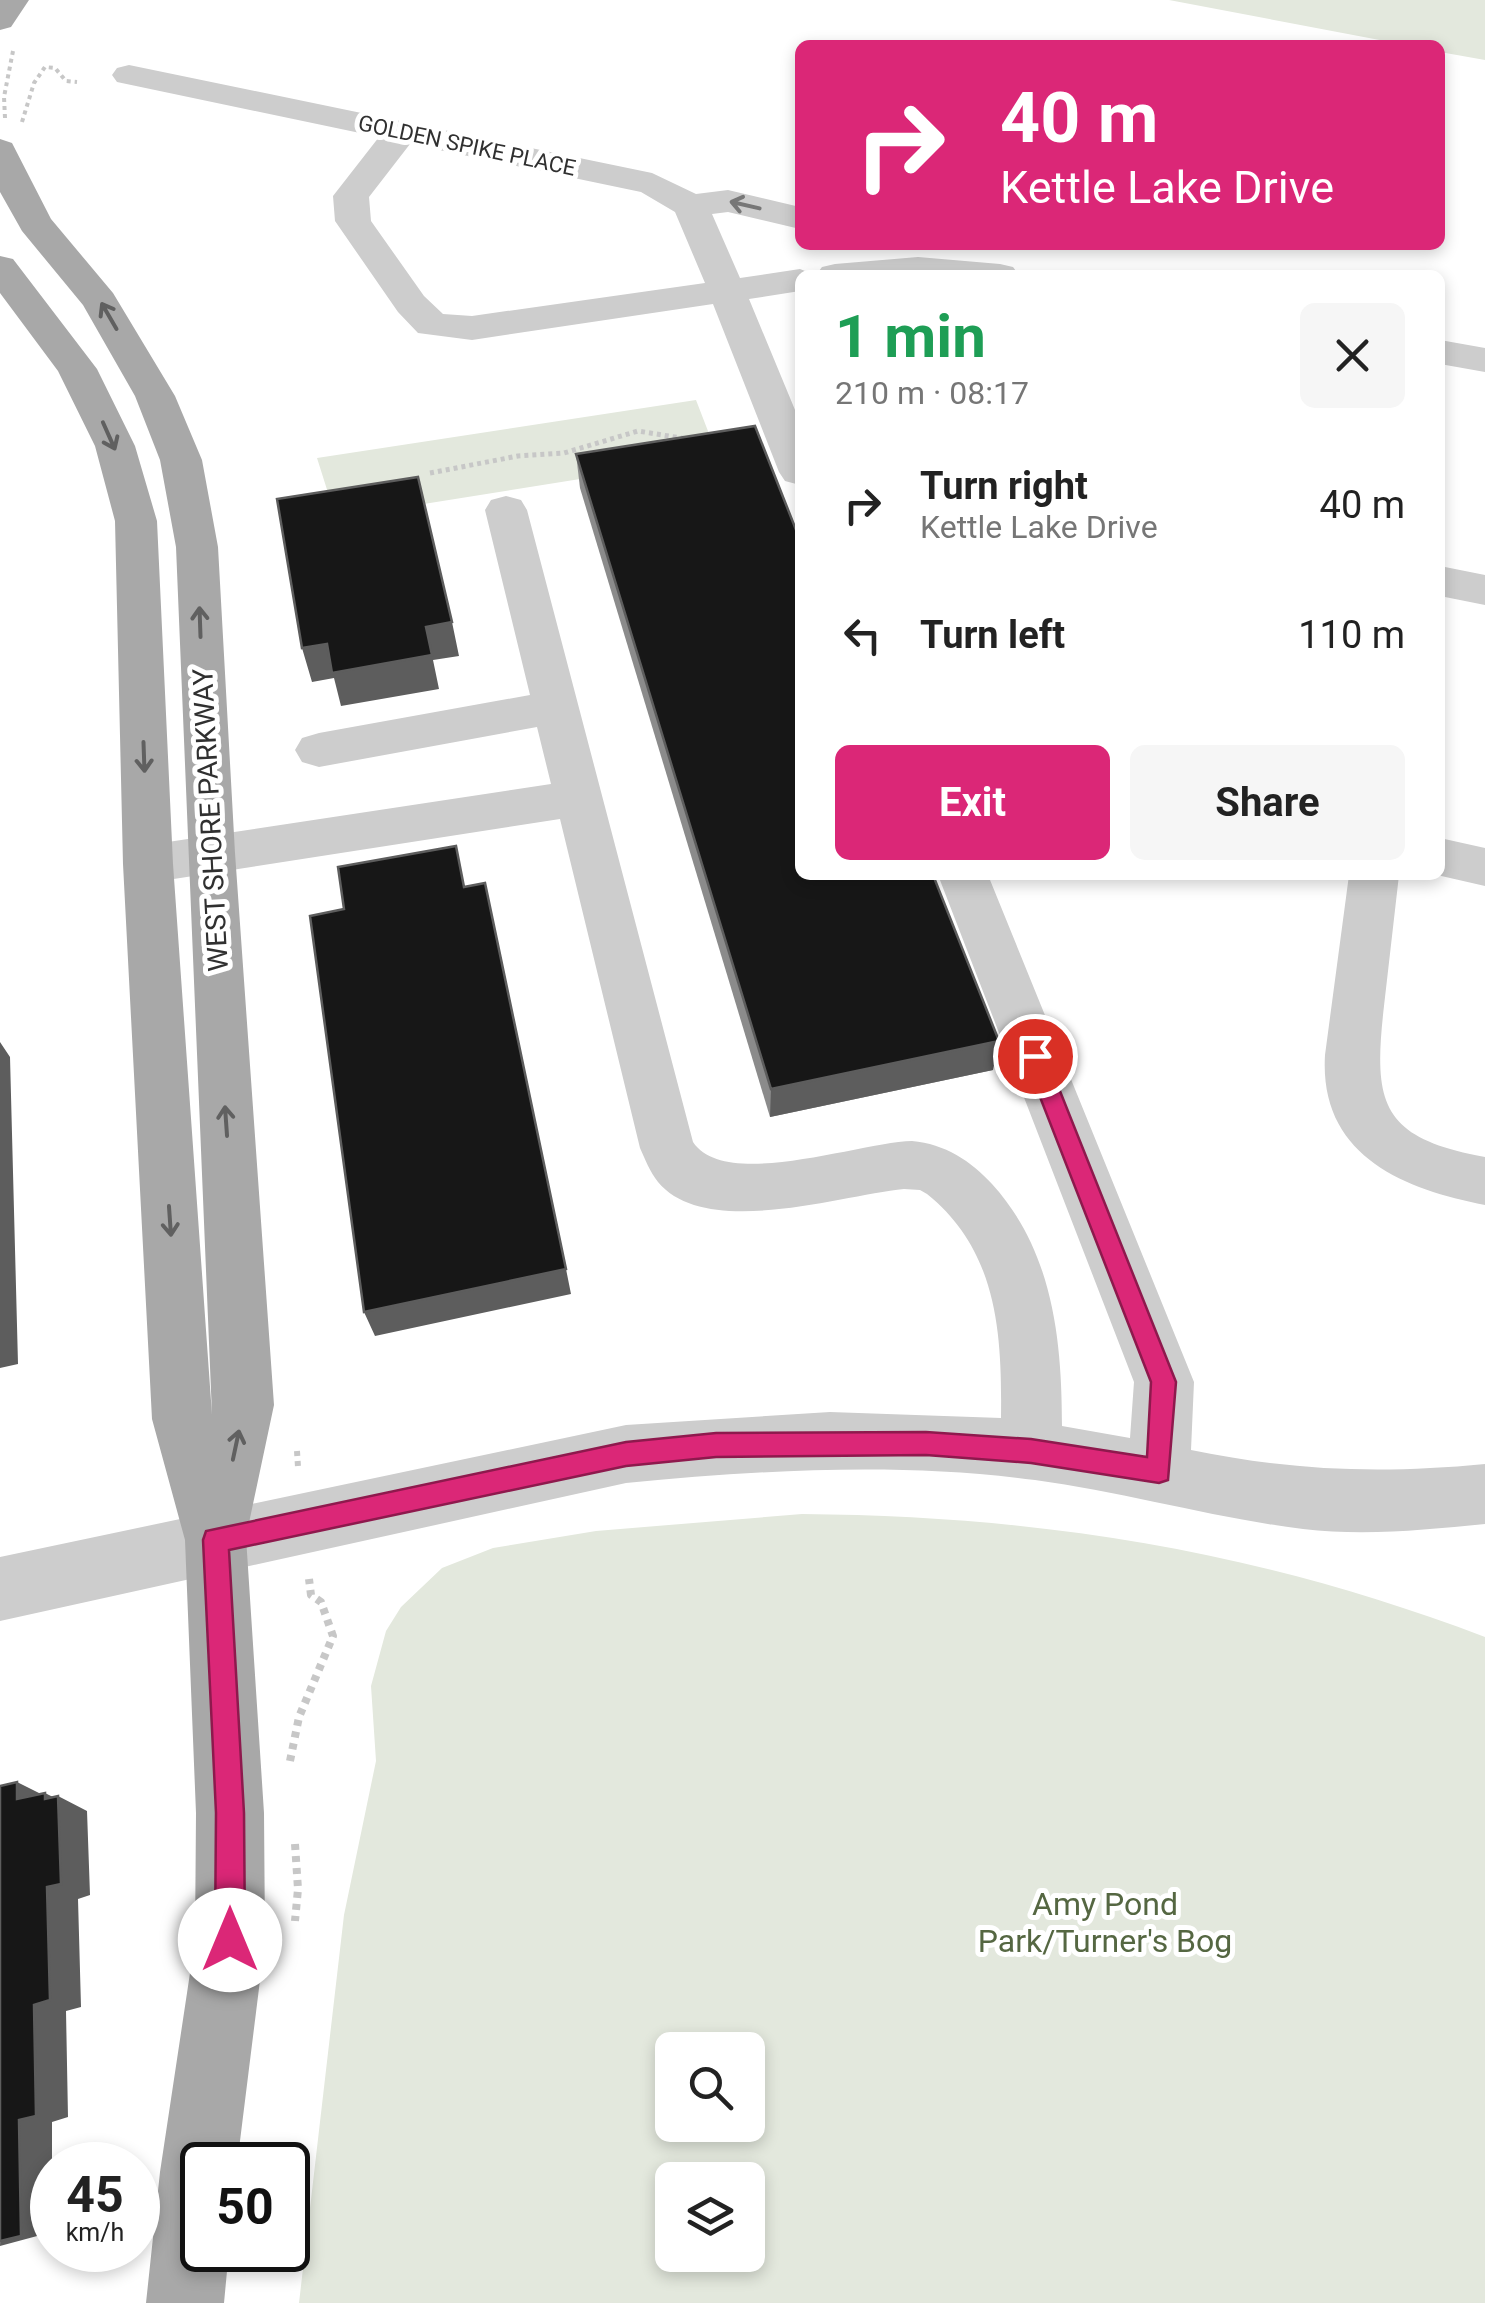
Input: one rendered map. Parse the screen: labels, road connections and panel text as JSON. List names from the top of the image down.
{
  "streets": {
    "main road": ["WEST SHORE PARKWAY"],
    "street": ["GOLDEN SPIKE PLACE"]
  },
  "parks": ["Amy Pond Park/Turner's Bog"],
  "page": {
    "turn": ["40 m", "Kettle Lake Drive"],
    "heading": ["1 min", "210 m · 08:17"],
    "list": [
      {
        "name": "Turn right",
        "note": "Kettle Lake Drive",
        "value": "40 m"
      },
      {
        "name": "Turn left",
        "value": "110 m"
      }
    ],
    "buttons": ["Exit", "Share"],
    "speed": "45 km/h",
    "limit": "50"
  }
}
